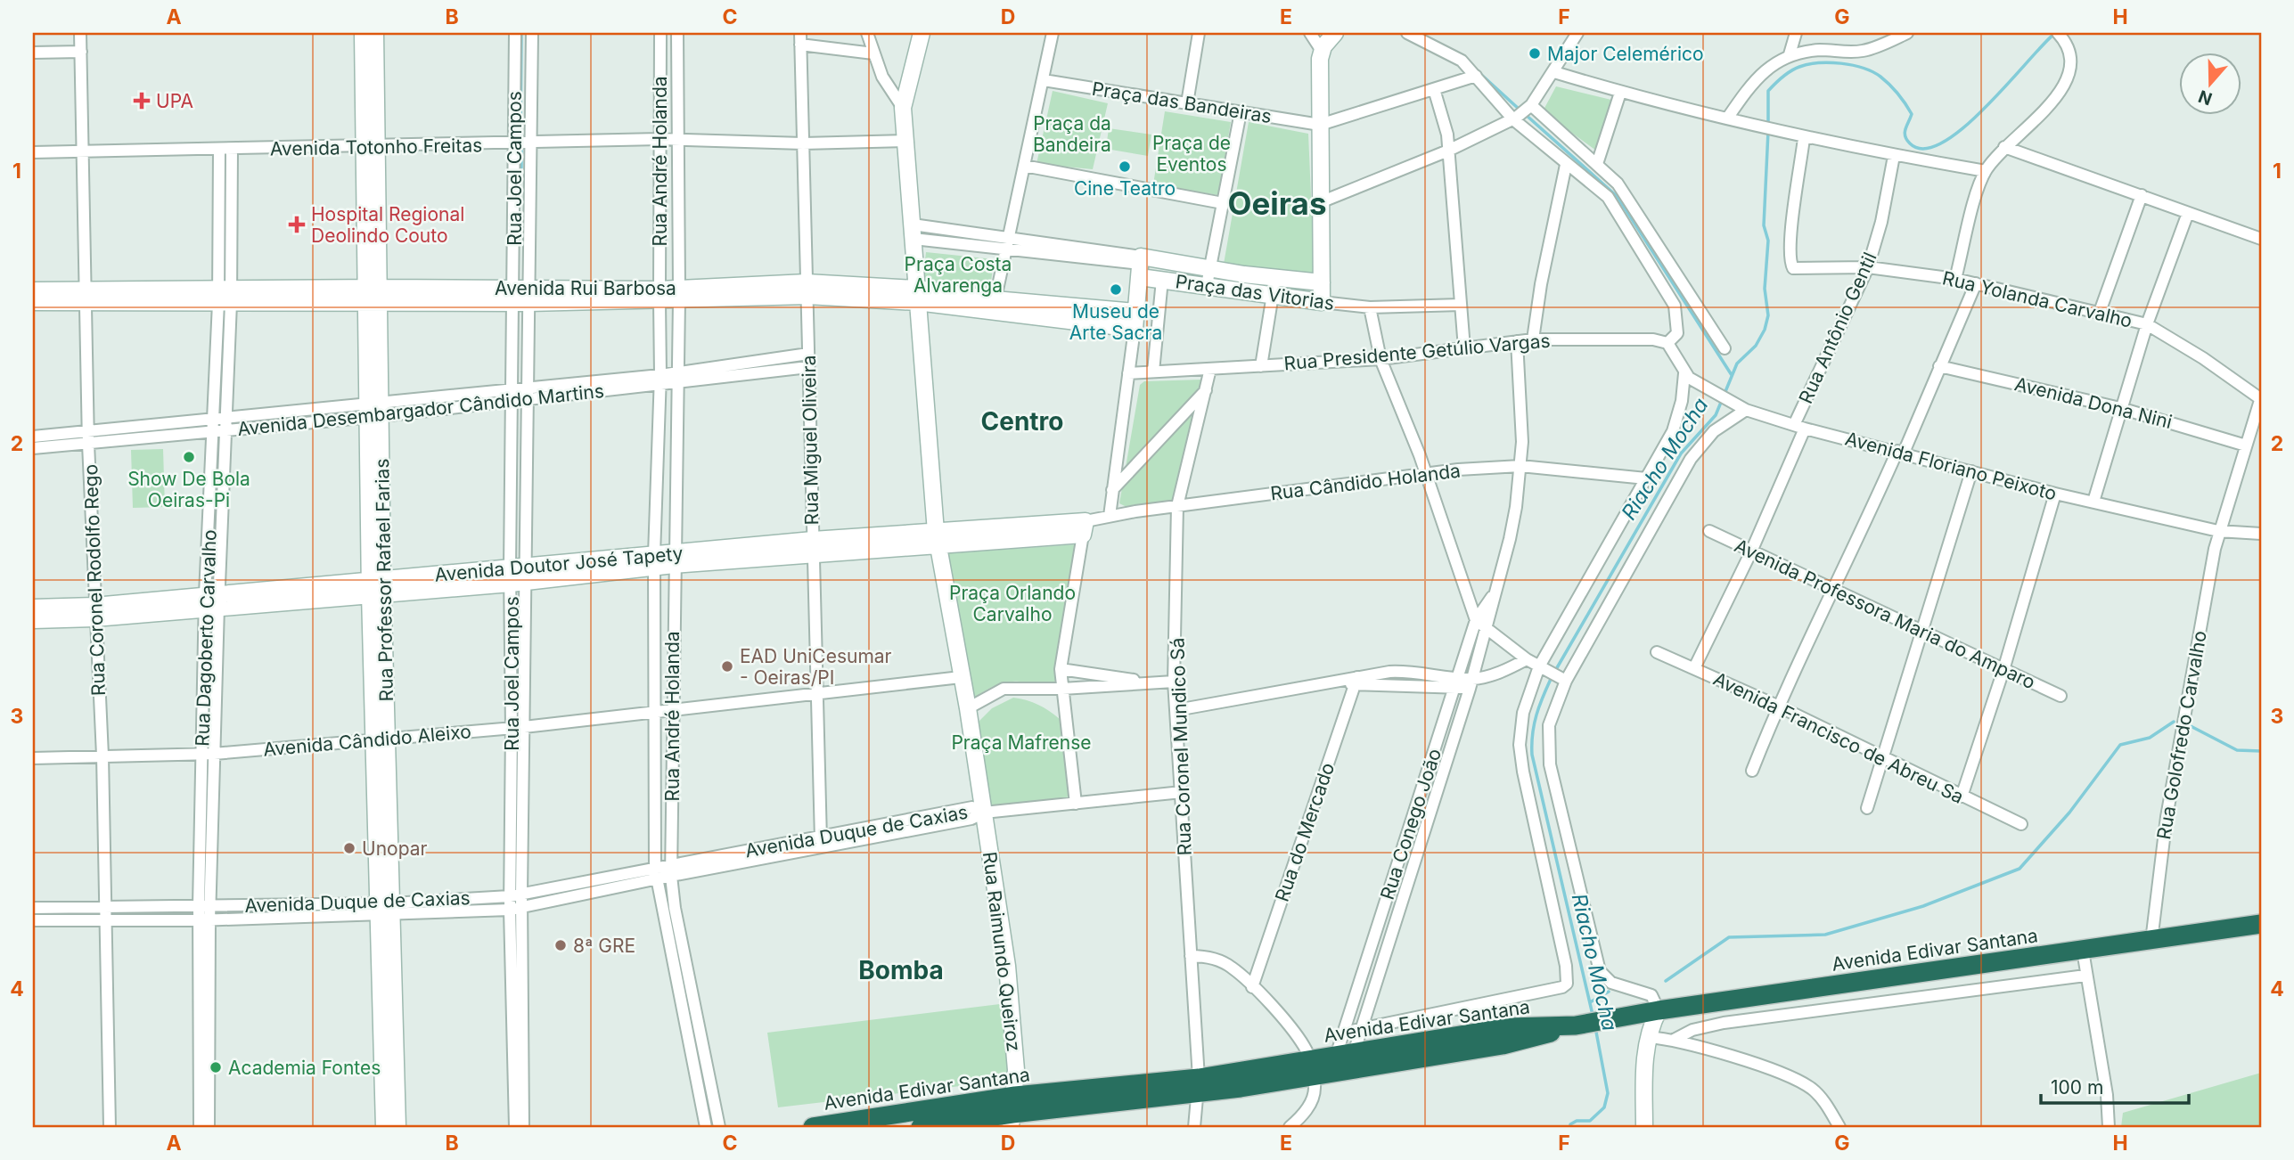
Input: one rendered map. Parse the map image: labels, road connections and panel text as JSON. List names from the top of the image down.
{
  "streets": {
    "highway": ["Avenida Edivar Santana"],
    "main road": [
      "Avenida Rui Barbosa",
      "Praça das Vitorias",
      "Avenida Doutor José Tapety",
      "Rua Professor Rafael Farias",
      "Rua Raimundo Queiroz"
    ],
    "street": [
      "Praça das Bandeiras",
      "Avenida Totonho Freitas",
      "Rua André Holanda",
      "Rua Joel Campos",
      "Rua Yolanda Carvalho",
      "Rua Antônio Gentil",
      "Rua Presidente Getúlio Vargas",
      "Avenida Dona Nini",
      "Avenida Desembargador Cândido Martins",
      "Rua Miguel Oliveira",
      "Avenida Floriano Peixoto",
      "Rua Cândido Holanda",
      "Rua Coronel Rodolfo Rego",
      "Avenida Professora Maria do Amparo",
      "Rua Dagoberto Carvalho",
      "Rua Golofredo Carvalho",
      "Avenida Francisco de Abreu Sa",
      "Avenida Cândido Aleixo",
      "Rua Coronel Mundico Sá",
      "Rua Conego João",
      "Avenida Duque de Caxias",
      "Rua do Mercado"
    ]
  },
  "crossings": [
    ["Avenida Totonho Freitas", "Rua André Holanda"],
    ["Avenida Totonho Freitas", "Rua Joel Campos"],
    ["Avenida Totonho Freitas", "Rua Miguel Oliveira"],
    ["Avenida Totonho Freitas", "Rua Coronel Rodolfo Rego"],
    ["Avenida Totonho Freitas", "Rua Professor Rafael Farias"],
    ["Avenida Totonho Freitas", "Rua Dagoberto Carvalho"],
    ["Avenida Totonho Freitas", "Rua Raimundo Queiroz"],
    ["Rua André Holanda", "Avenida Rui Barbosa"],
    ["Rua André Holanda", "Avenida Desembargador Cândido Martins"],
    ["Rua André Holanda", "Avenida Doutor José Tapety"],
    ["Rua André Holanda", "Avenida Cândido Aleixo"],
    ["Rua André Holanda", "Avenida Duque de Caxias"],
    ["Rua Joel Campos", "Avenida Rui Barbosa"],
    ["Rua Joel Campos", "Avenida Desembargador Cândido Martins"],
    ["Rua Joel Campos", "Avenida Doutor José Tapety"],
    ["Rua Joel Campos", "Avenida Cândido Aleixo"],
    ["Rua Joel Campos", "Avenida Duque de Caxias"],
    ["Avenida Rui Barbosa", "Rua Miguel Oliveira"],
    ["Avenida Rui Barbosa", "Rua Coronel Rodolfo Rego"],
    ["Avenida Rui Barbosa", "Rua Professor Rafael Farias"],
    ["Avenida Rui Barbosa", "Rua Dagoberto Carvalho"],
    ["Avenida Rui Barbosa", "Rua Raimundo Queiroz"],
    ["Rua Yolanda Carvalho", "Rua Antônio Gentil"],
    ["Rua Yolanda Carvalho", "Rua Golofredo Carvalho"],
    ["Rua Antônio Gentil", "Avenida Floriano Peixoto"],
    ["Rua Antônio Gentil", "Avenida Professora Maria do Amparo"],
    ["Rua Antônio Gentil", "Avenida Francisco de Abreu Sa"],
    ["Rua Presidente Getúlio Vargas", "Avenida Floriano Peixoto"],
    ["Rua Presidente Getúlio Vargas", "Rua Coronel Mundico Sá"],
    ["Rua Presidente Getúlio Vargas", "Rua Conego João"],
    ["Avenida Dona Nini", "Rua Golofredo Carvalho"],
    ["Avenida Desembargador Cândido Martins", "Rua Miguel Oliveira"],
    ["Avenida Desembargador Cândido Martins", "Rua Coronel Rodolfo Rego"],
    ["Avenida Desembargador Cândido Martins", "Rua Professor Rafael Farias"],
    ["Avenida Desembargador Cândido Martins", "Rua Dagoberto Carvalho"],
    ["Rua Miguel Oliveira", "Avenida Doutor José Tapety"],
    ["Rua Miguel Oliveira", "Avenida Cândido Aleixo"],
    ["Rua Miguel Oliveira", "Avenida Duque de Caxias"],
    ["Avenida Floriano Peixoto", "Rua Golofredo Carvalho"],
    ["Rua Cândido Holanda", "Avenida Doutor José Tapety"],
    ["Rua Cândido Holanda", "Rua Coronel Mundico Sá"],
    ["Rua Cândido Holanda", "Rua Conego João"],
    ["Avenida Doutor José Tapety", "Rua Coronel Rodolfo Rego"],
    ["Avenida Doutor José Tapety", "Rua Professor Rafael Farias"],
    ["Avenida Doutor José Tapety", "Rua Dagoberto Carvalho"],
    ["Avenida Doutor José Tapety", "Rua Raimundo Queiroz"],
    ["Rua Coronel Rodolfo Rego", "Avenida Cândido Aleixo"],
    ["Rua Coronel Rodolfo Rego", "Avenida Duque de Caxias"],
    ["Rua Professor Rafael Farias", "Avenida Cândido Aleixo"],
    ["Rua Professor Rafael Farias", "Avenida Duque de Caxias"],
    ["Rua Dagoberto Carvalho", "Avenida Cândido Aleixo"],
    ["Rua Dagoberto Carvalho", "Avenida Duque de Caxias"],
    ["Rua Golofredo Carvalho", "Avenida Edivar Santana"],
    ["Avenida Cândido Aleixo", "Rua Raimundo Queiroz"],
    ["Rua Coronel Mundico Sá", "Avenida Edivar Santana"],
    ["Rua Conego João", "Avenida Edivar Santana"],
    ["Avenida Duque de Caxias", "Rua Raimundo Queiroz"],
    ["Avenida Edivar Santana", "Rua Raimundo Queiroz"]
  ],
  "districts": ["Oeiras", "Centro", "Bomba"],
  "water": ["Riacho Mocha"],
  "parks": [
    "Praça da Bandeira",
    "Praça de Eventos",
    "Praça Costa Alvarenga",
    "Praça Orlando Carvalho",
    "Praça Mafrense"
  ],
  "places": {
    "other": [
      "Major Celemérico",
      "Cine Teatro",
      "Museu de Arte Sacra",
      "Show De Bola Oeiras-Pi",
      "EAD UniCesumar - Oeiras/PI",
      "Unopar",
      "8ª GRE",
      "Academia Fontes"
    ],
    "health": ["UPA", "Hospital Regional Deolindo Couto"]
  },
  "scale_bar": "100 m",
  "north": "bottom",
  "grid": {
    "columns": [
      "A",
      "B",
      "C",
      "D",
      "E",
      "F",
      "G",
      "H"
    ],
    "rows": [
      "1",
      "2",
      "3",
      "4"
    ]
  }
}
